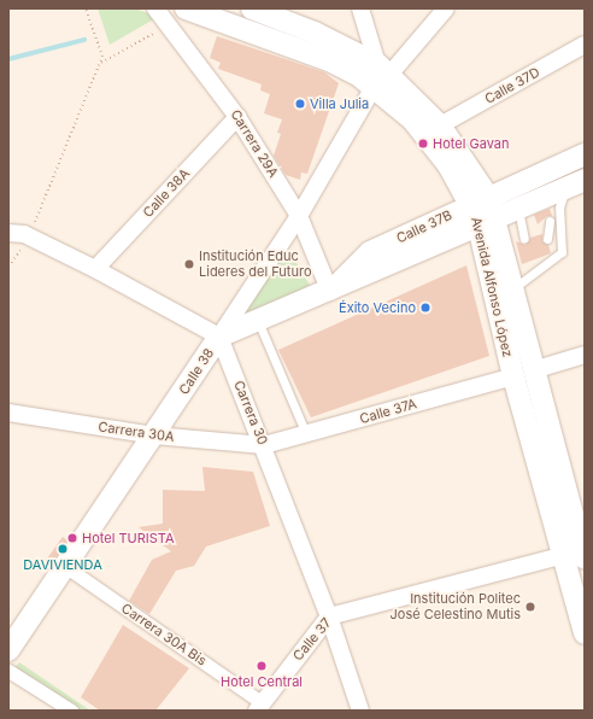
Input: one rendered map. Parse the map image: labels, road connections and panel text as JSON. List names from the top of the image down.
{
  "streets": {
    "street": [
      "Calle 37D",
      "Carrera 29A",
      "Calle 38A",
      "Calle 37B",
      "Avenida Alfonso López",
      "Calle 38",
      "Calle 37A",
      "Carrera 30",
      "Carrera 30A",
      "Carrera 30A Bis",
      "Calle 37"
    ]
  },
  "crossings": [
    ["Calle 37D", "Avenida Alfonso López"],
    ["Carrera 29A", "Calle 38A"],
    ["Carrera 29A", "Calle 37B"],
    ["Carrera 29A", "Avenida Alfonso López"],
    ["Carrera 29A", "Calle 38"],
    ["Calle 37B", "Avenida Alfonso López"],
    ["Calle 37B", "Calle 38"],
    ["Calle 37B", "Carrera 30"],
    ["Avenida Alfonso López", "Calle 38"],
    ["Avenida Alfonso López", "Calle 37A"],
    ["Avenida Alfonso López", "Calle 37"],
    ["Calle 38", "Carrera 30"],
    ["Calle 38", "Carrera 30A"],
    ["Calle 38", "Carrera 30A Bis"],
    ["Calle 37A", "Carrera 30"],
    ["Calle 37A", "Carrera 30A"],
    ["Carrera 30", "Carrera 30A"],
    ["Carrera 30", "Calle 37"],
    ["Carrera 30A Bis", "Calle 37"]
  ],
  "places": [
    "Villa Julia",
    "Hotel Gavan",
    "Institución Educ Lideres del Futuro",
    "Éxito Vecino",
    "Hotel TURISTA",
    "DAVIVIENDA",
    "Institución Politec José Celestino Mutis",
    "Hotel Central"
  ]
}
